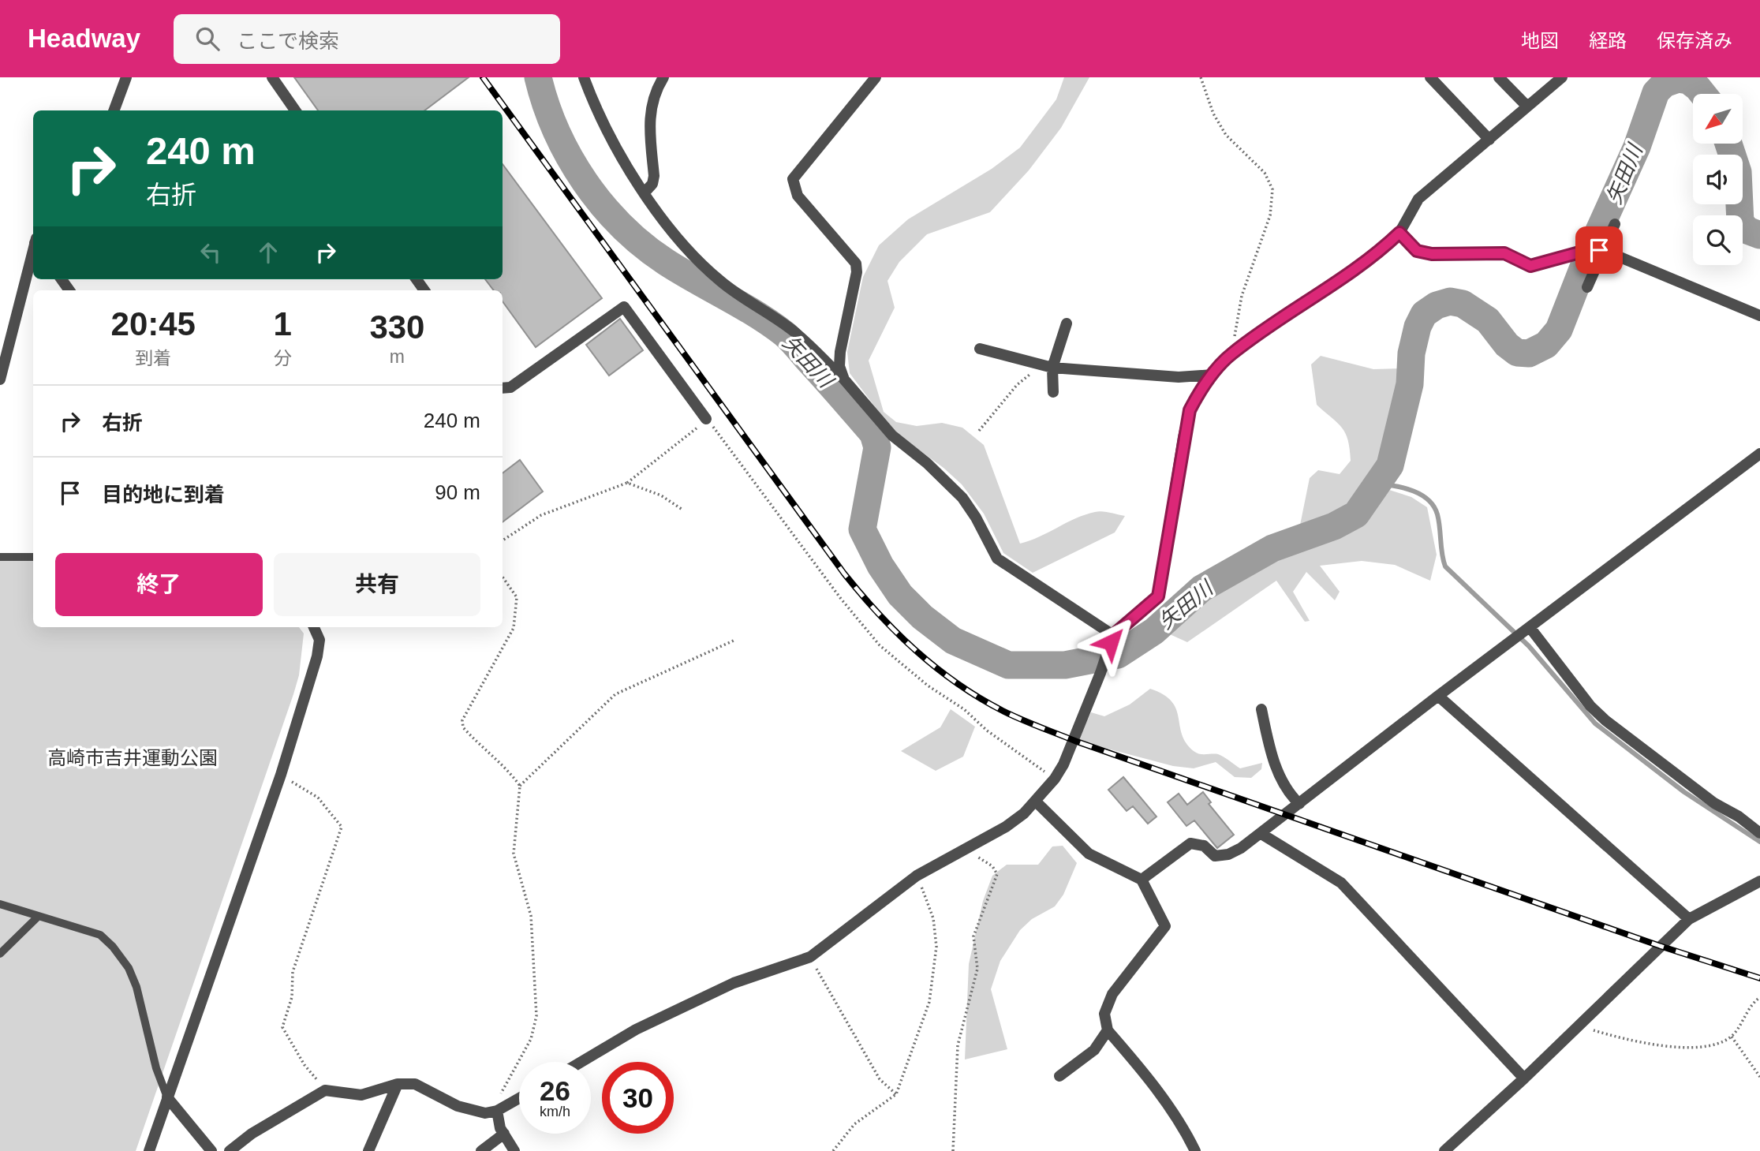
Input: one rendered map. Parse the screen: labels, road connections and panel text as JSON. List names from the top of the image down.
{
  "water": ["矢田川"],
  "parks": ["高崎市吉井運動公園"],
  "north": "bottom left",
  "page": {
    "header": "Headway",
    "search": "ここで検索",
    "nav": ["地図", "経路", "保存済み"],
    "turn": ["240 m", "右折"],
    "eta": [
      "20:45",
      "到着",
      "1",
      "分",
      "330",
      "m"
    ],
    "list": [
      {
        "name": "右折",
        "value": "240 m"
      },
      {
        "name": "目的地に到着",
        "value": "90 m"
      }
    ],
    "buttons": ["終了", "共有"],
    "speed": "26 km/h",
    "limit": "30"
  }
}
